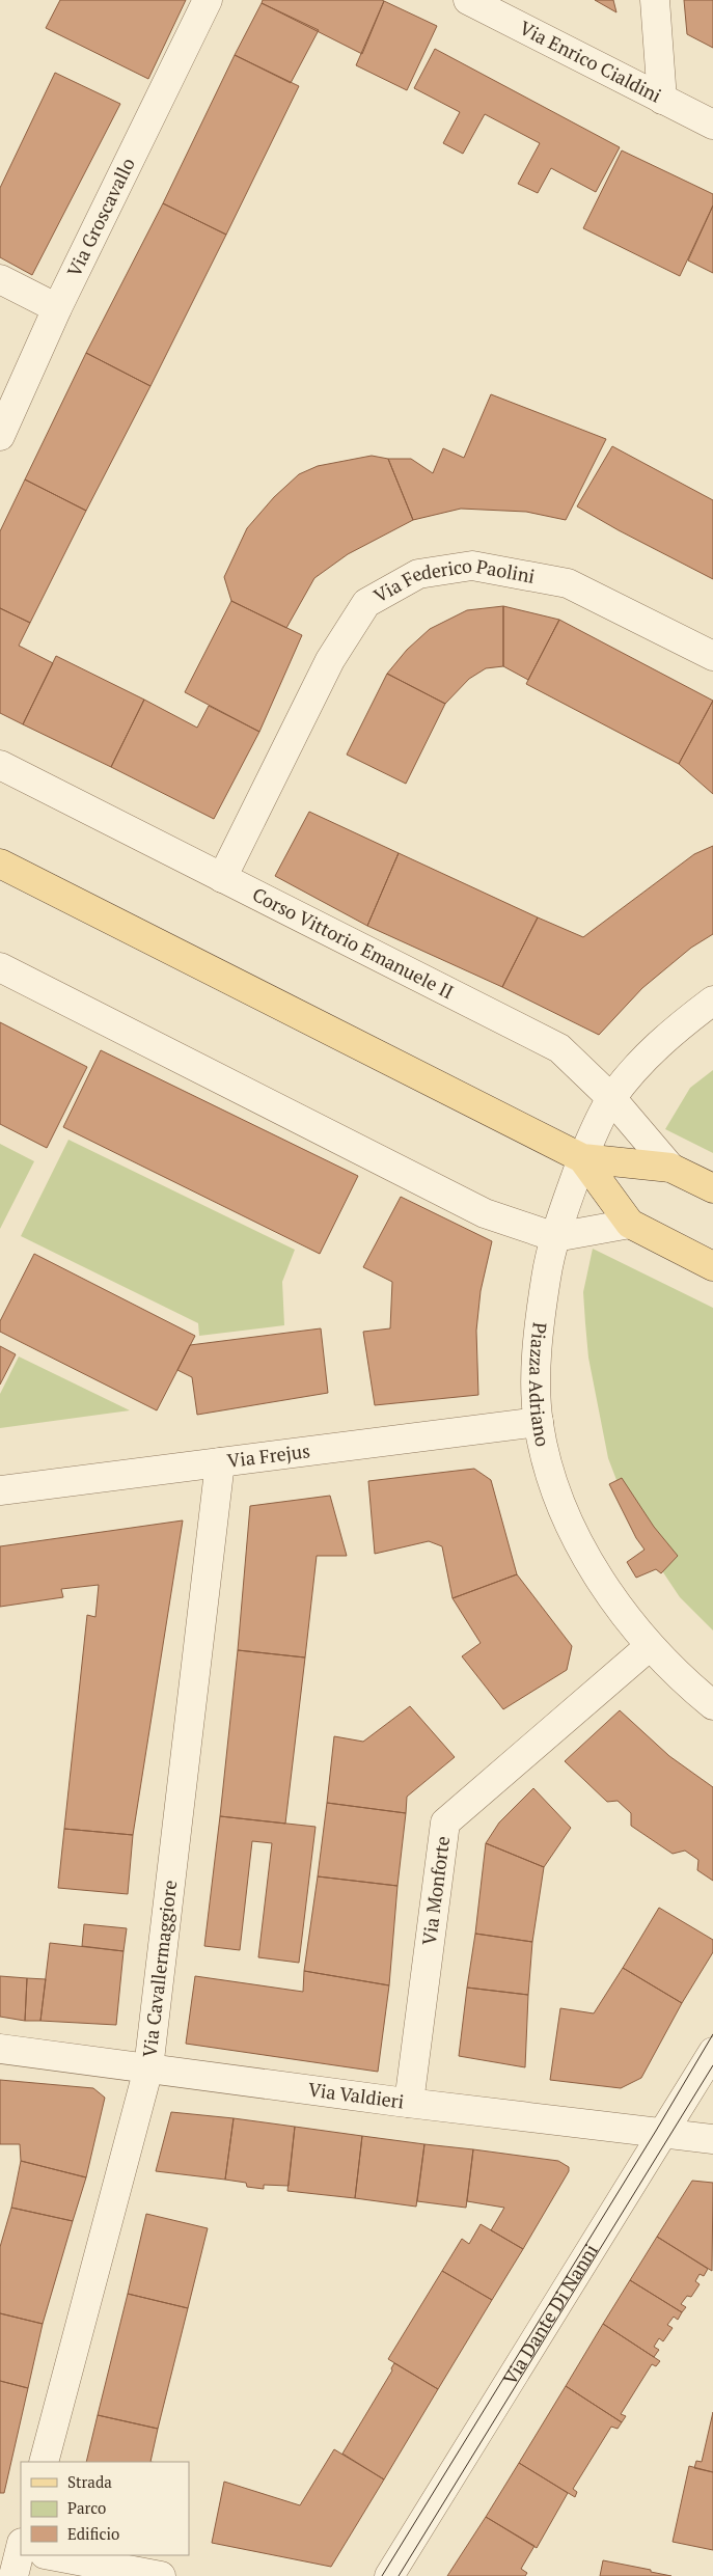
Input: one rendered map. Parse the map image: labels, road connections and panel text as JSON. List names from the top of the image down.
{
  "streets": {
    "main road": ["Corso Vittorio Emanuele II"],
    "street": [
      "Via Enrico Cialdini",
      "Via Groscavallo",
      "Via Federico Paolini",
      "Piazza Adriano",
      "Via Frejus",
      "Via Monforte",
      "Via Cavallermaggiore",
      "Via Valdieri",
      "Via Dante Di Nanni"
    ]
  },
  "crossings": [
    ["Via Federico Paolini", "Corso Vittorio Emanuele II"],
    ["Corso Vittorio Emanuele II", "Piazza Adriano"],
    ["Piazza Adriano", "Via Frejus"],
    ["Piazza Adriano", "Via Monforte"],
    ["Via Frejus", "Via Cavallermaggiore"],
    ["Via Monforte", "Via Valdieri"],
    ["Via Cavallermaggiore", "Via Valdieri"],
    ["Via Valdieri", "Via Dante Di Nanni"]
  ],
  "legend": ["Strada", "Parco", "Edificio"]
}
